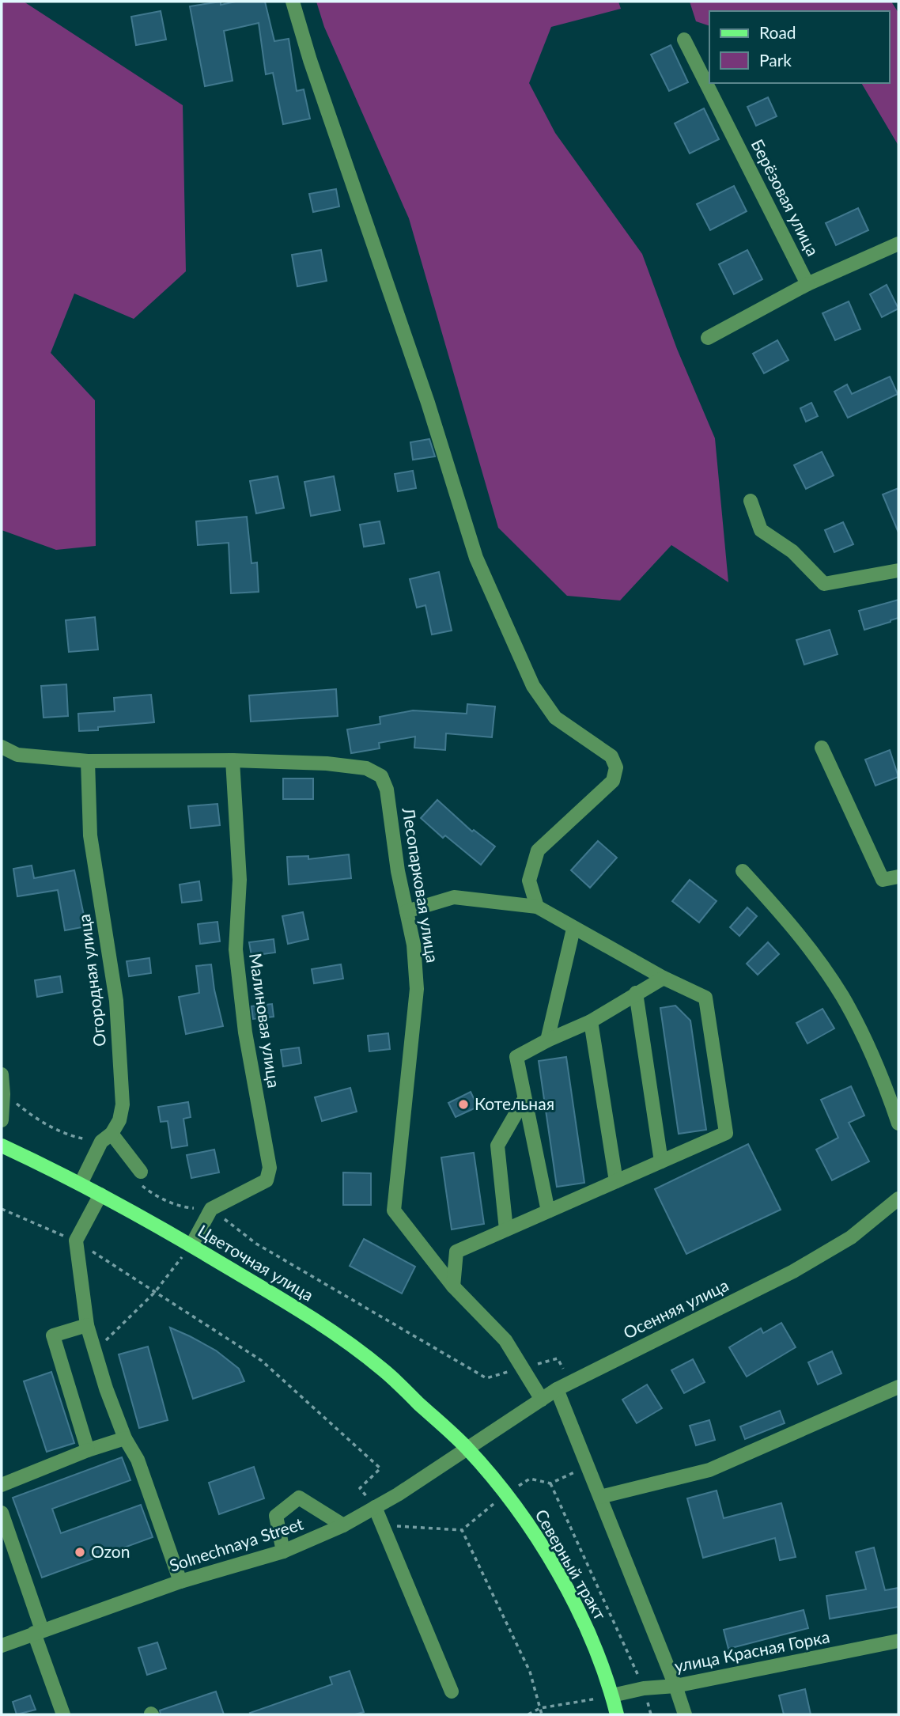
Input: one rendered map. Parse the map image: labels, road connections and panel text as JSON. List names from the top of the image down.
{
  "streets": {
    "main road": ["Цветочная улица", "Северный тракт"],
    "street": [
      "Берёзовая улица",
      "Лесопарковая улица",
      "Огородная улица",
      "Малиновая улица",
      "Осенняя улица",
      "Solnechnaya Street",
      "улица Красная Горка"
    ]
  },
  "crossings": [
    ["Лесопарковая улица", "Огородная улица"],
    ["Лесопарковая улица", "Малиновая улица"],
    ["Лесопарковая улица", "Осенняя улица"],
    ["Огородная улица", "Цветочная улица"],
    ["Цветочная улица", "Осенняя улица"],
    ["Цветочная улица", "Solnechnaya Street"],
    ["Цветочная улица", "Северный тракт"],
    ["Осенняя улица", "Solnechnaya Street"],
    ["Осенняя улица", "Северный тракт"],
    ["Solnechnaya Street", "Северный тракт"],
    ["Северный тракт", "улица Красная Горка"]
  ],
  "places": ["Котельная", "Ozon"],
  "legend": ["Road", "Park"]
}
